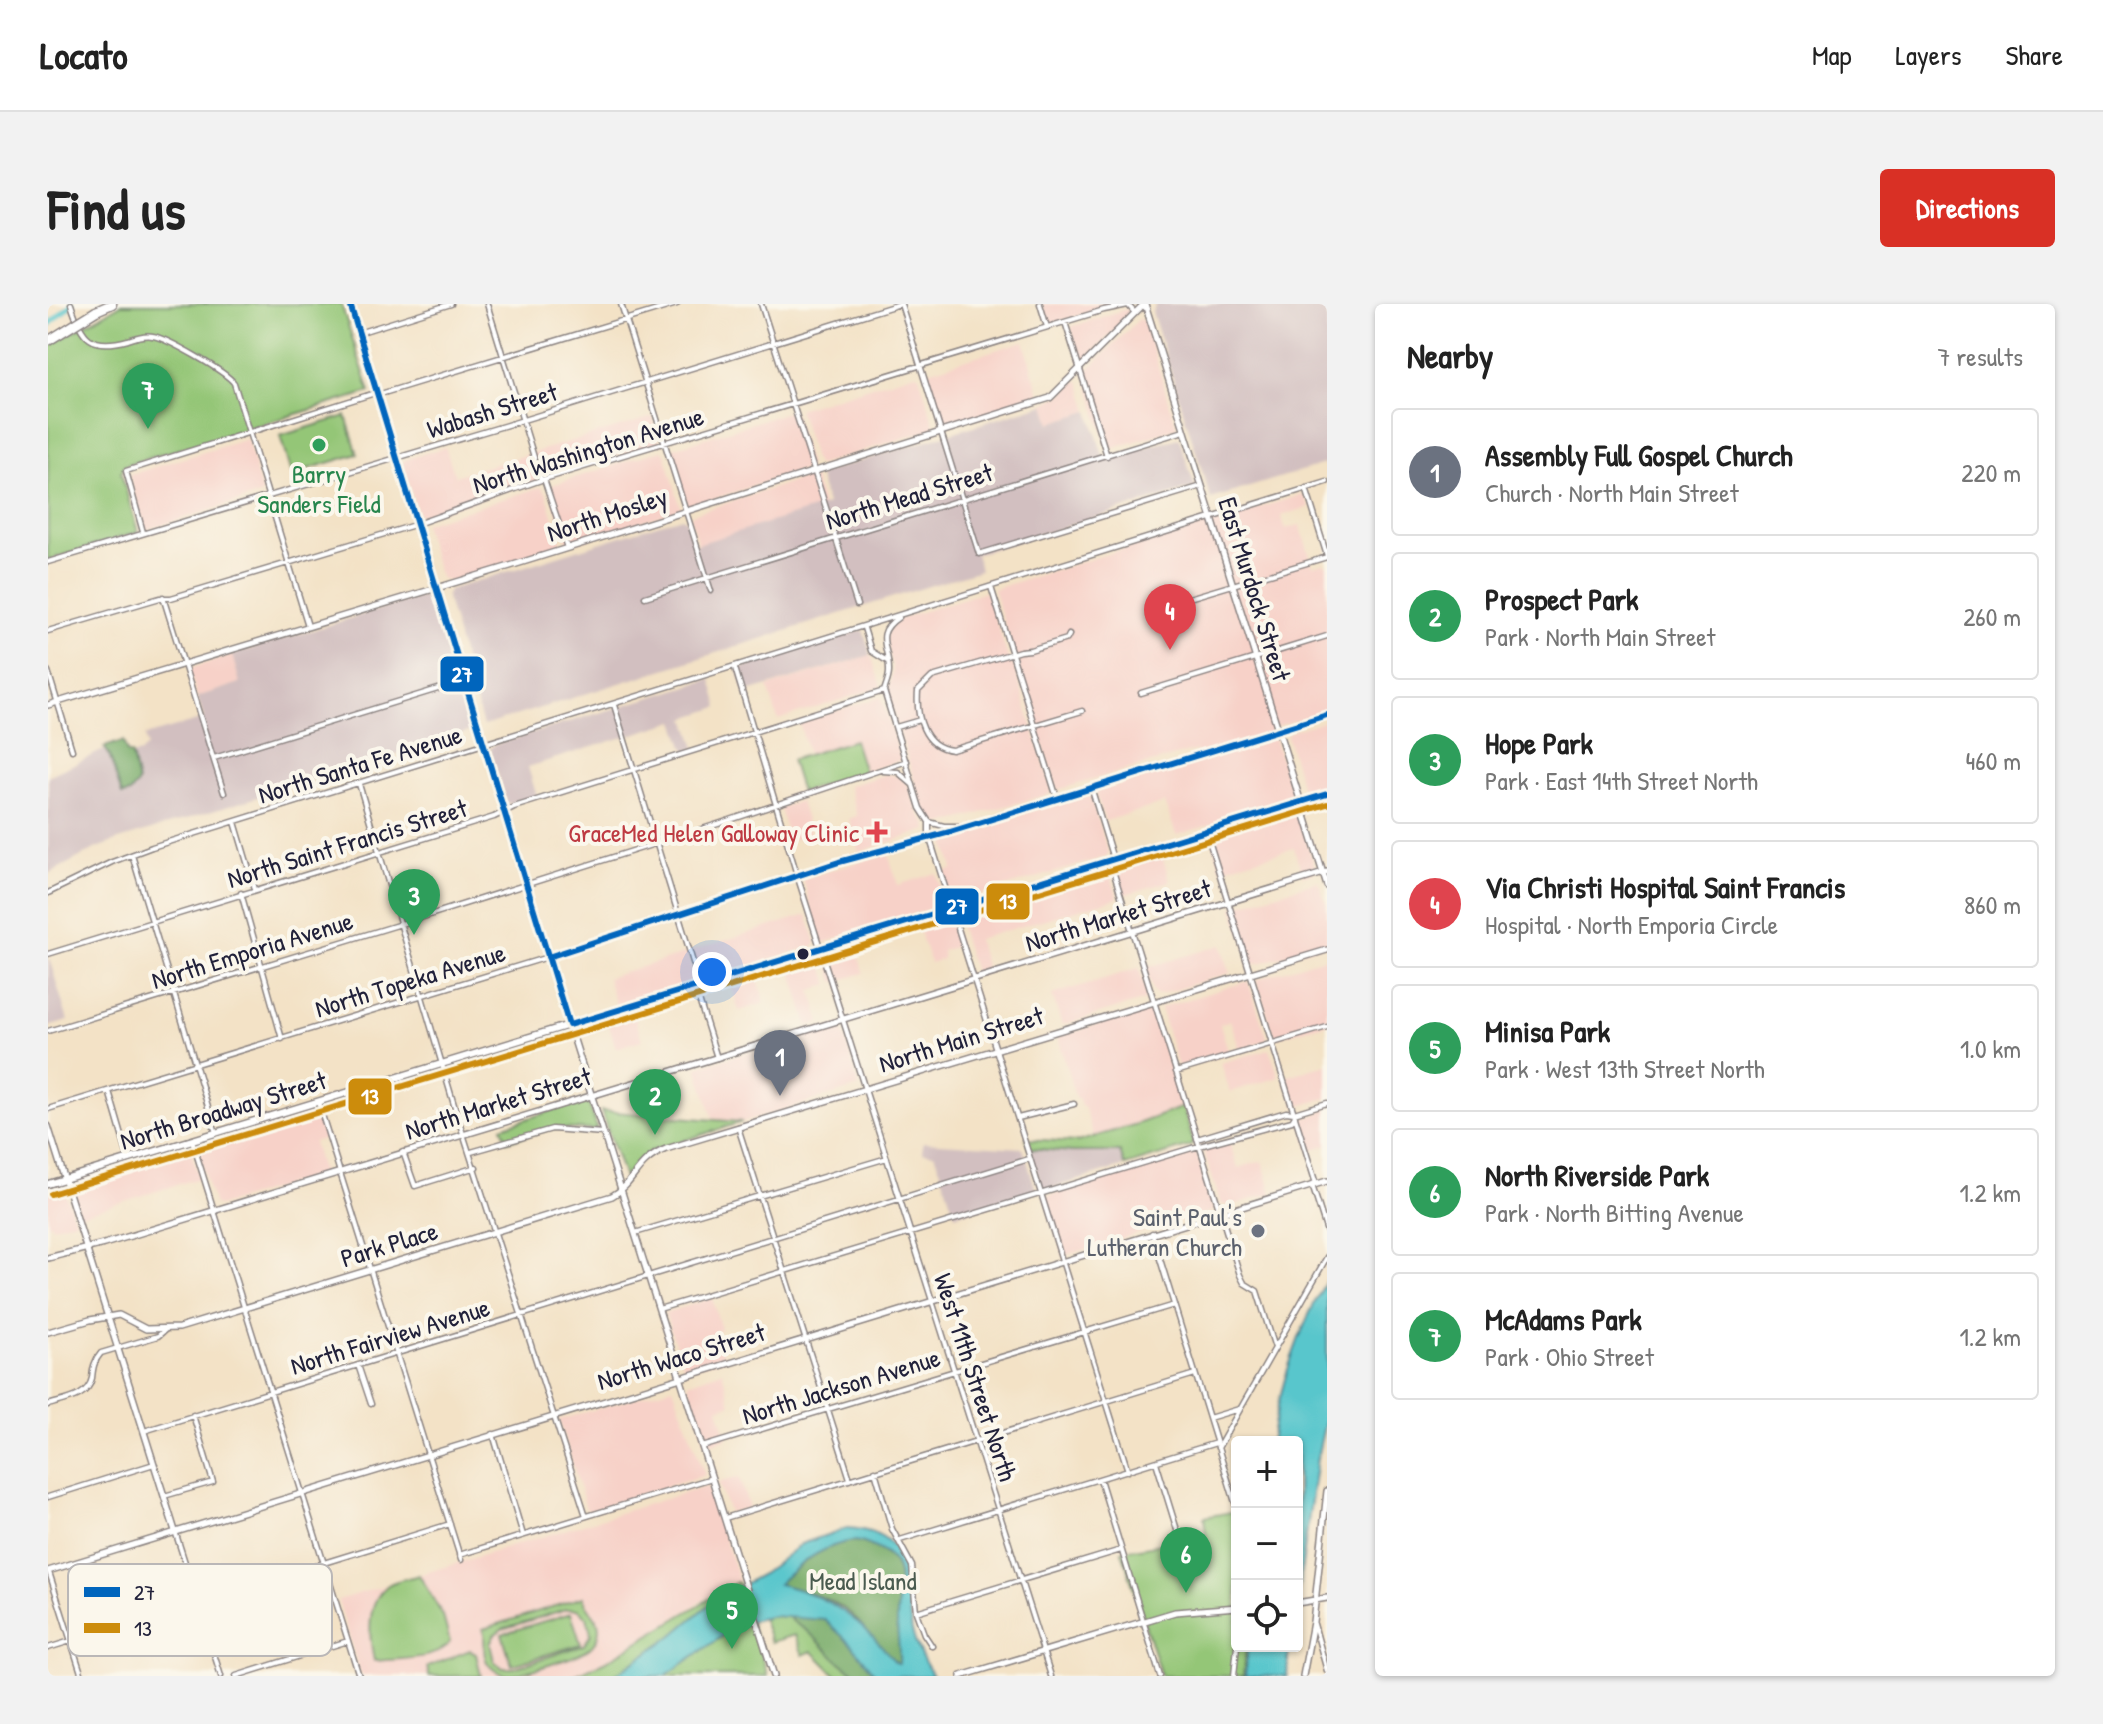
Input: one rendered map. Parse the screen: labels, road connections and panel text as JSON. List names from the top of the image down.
{
  "streets": {
    "main road": ["North Broadway Street"],
    "street": [
      "Wabash Street",
      "North Washington Avenue",
      "North Mead Street",
      "North Mosley",
      "East Murdock Street",
      "North Santa Fe Avenue",
      "North Saint Francis Street",
      "North Market Street",
      "North Emporia Avenue",
      "North Topeka Avenue",
      "North Main Street",
      "Park Place",
      "North Fairview Avenue",
      "North Waco Street",
      "West 11th Street North",
      "North Jackson Avenue"
    ]
  },
  "crossings": [
    ["North Washington Avenue", "North Mosley"],
    ["North Mead Street", "East Murdock Street"],
    ["North Mosley", "East Murdock Street"],
    ["East Murdock Street", "North Santa Fe Avenue"],
    ["East Murdock Street", "North Market Street"],
    ["East Murdock Street", "North Topeka Avenue"],
    ["East Murdock Street", "North Broadway Street"],
    ["North Santa Fe Avenue", "West 11th Street North"],
    ["North Saint Francis Street", "West 11th Street North"],
    ["North Market Street", "West 11th Street North"],
    ["North Emporia Avenue", "West 11th Street North"],
    ["North Topeka Avenue", "West 11th Street North"],
    ["North Main Street", "Park Place"],
    ["North Main Street", "West 11th Street North"],
    ["North Broadway Street", "West 11th Street North"],
    ["North Fairview Avenue", "West 11th Street North"],
    ["North Waco Street", "West 11th Street North"],
    ["West 11th Street North", "North Jackson Avenue"]
  ],
  "parks": ["Mead Island"],
  "places": {
    "other": ["Barry Sanders Field", "Saint Paul's Lutheran Church"],
    "health": ["GraceMed Helen Galloway Clinic"]
  },
  "lines": ["transit line 27", "transit line 13"],
  "legend": ["27", "13"],
  "page": {
    "header": "Locato",
    "nav": ["Map", "Layers", "Share"],
    "buttons": "Directions",
    "title": "Find us",
    "heading": ["Nearby", "7 results"],
    "pins": [
      "7",
      "4",
      "3",
      "1",
      "2",
      "6",
      "5"
    ],
    "list": [
      {
        "mark": "1",
        "name": "Assembly Full Gospel Church",
        "note": "Church · North Main Street",
        "value": "220 m"
      },
      {
        "mark": "2",
        "name": "Prospect Park",
        "note": "Park · North Main Street",
        "value": "260 m"
      },
      {
        "mark": "3",
        "name": "Hope Park",
        "note": "Park · East 14th Street North",
        "value": "460 m"
      },
      {
        "mark": "4",
        "name": "Via Christi Hospital Saint Francis",
        "note": "Hospital · North Emporia Circle",
        "value": "860 m"
      },
      {
        "mark": "5",
        "name": "Minisa Park",
        "note": "Park · West 13th Street North",
        "value": "1.0 km"
      },
      {
        "mark": "6",
        "name": "North Riverside Park",
        "note": "Park · North Bitting Avenue",
        "value": "1.2 km"
      },
      {
        "mark": "7",
        "name": "McAdams Park",
        "note": "Park · Ohio Street",
        "value": "1.2 km"
      }
    ],
    "map_buttons": ["+", "−"]
  }
}
